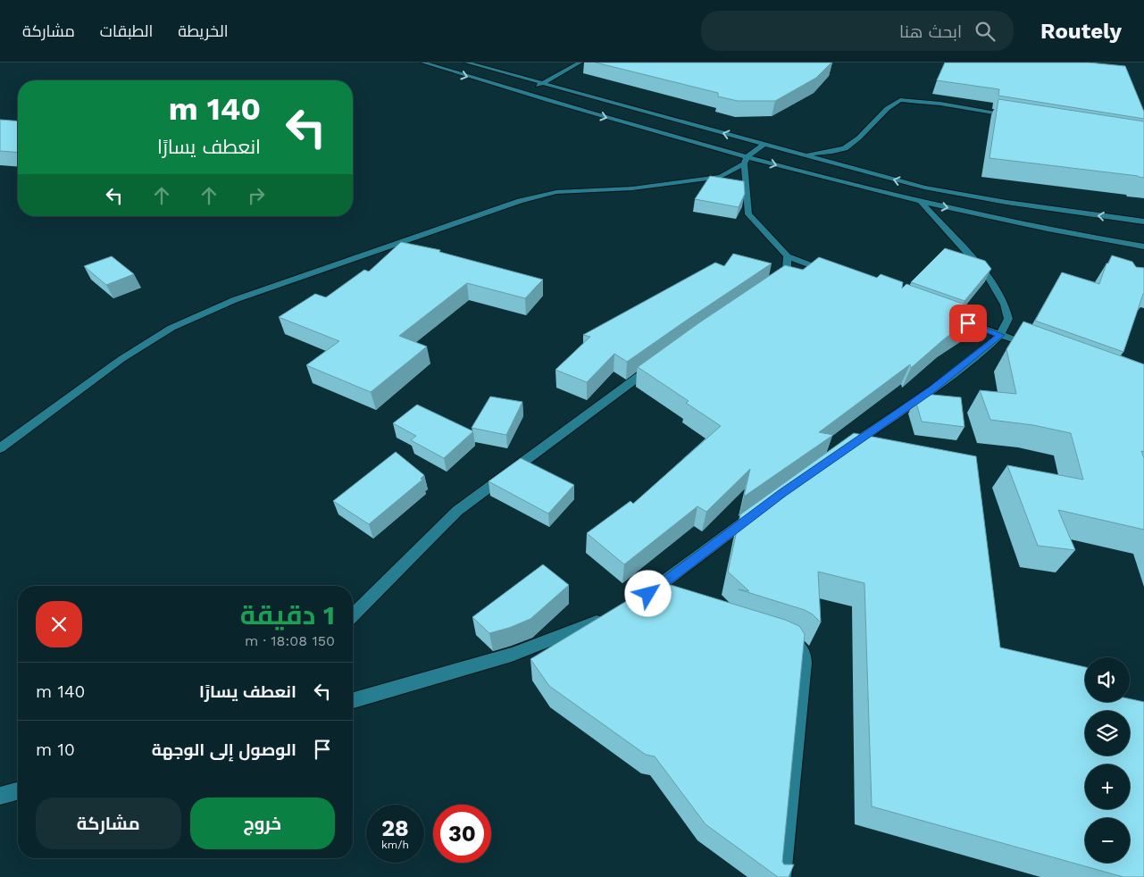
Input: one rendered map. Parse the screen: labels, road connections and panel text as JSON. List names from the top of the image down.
{
  "page": {
    "header": "Routely",
    "search": "ابحث هنا",
    "nav": ["الخريطة", "الطبقات", "مشاركة"],
    "turn": ["140 m", "انعطف يسارًا"],
    "heading": ["1 دقيقة", "150 m · 18:08"],
    "map_buttons": ["+", "−"],
    "list": [
      {
        "name": "انعطف يسارًا",
        "value": "140 m"
      },
      {
        "name": "الوصول إلى الوجهة",
        "value": "10 m"
      }
    ],
    "buttons": ["خروج", "مشاركة"],
    "speed": "28 km/h",
    "limit": "30"
  }
}
